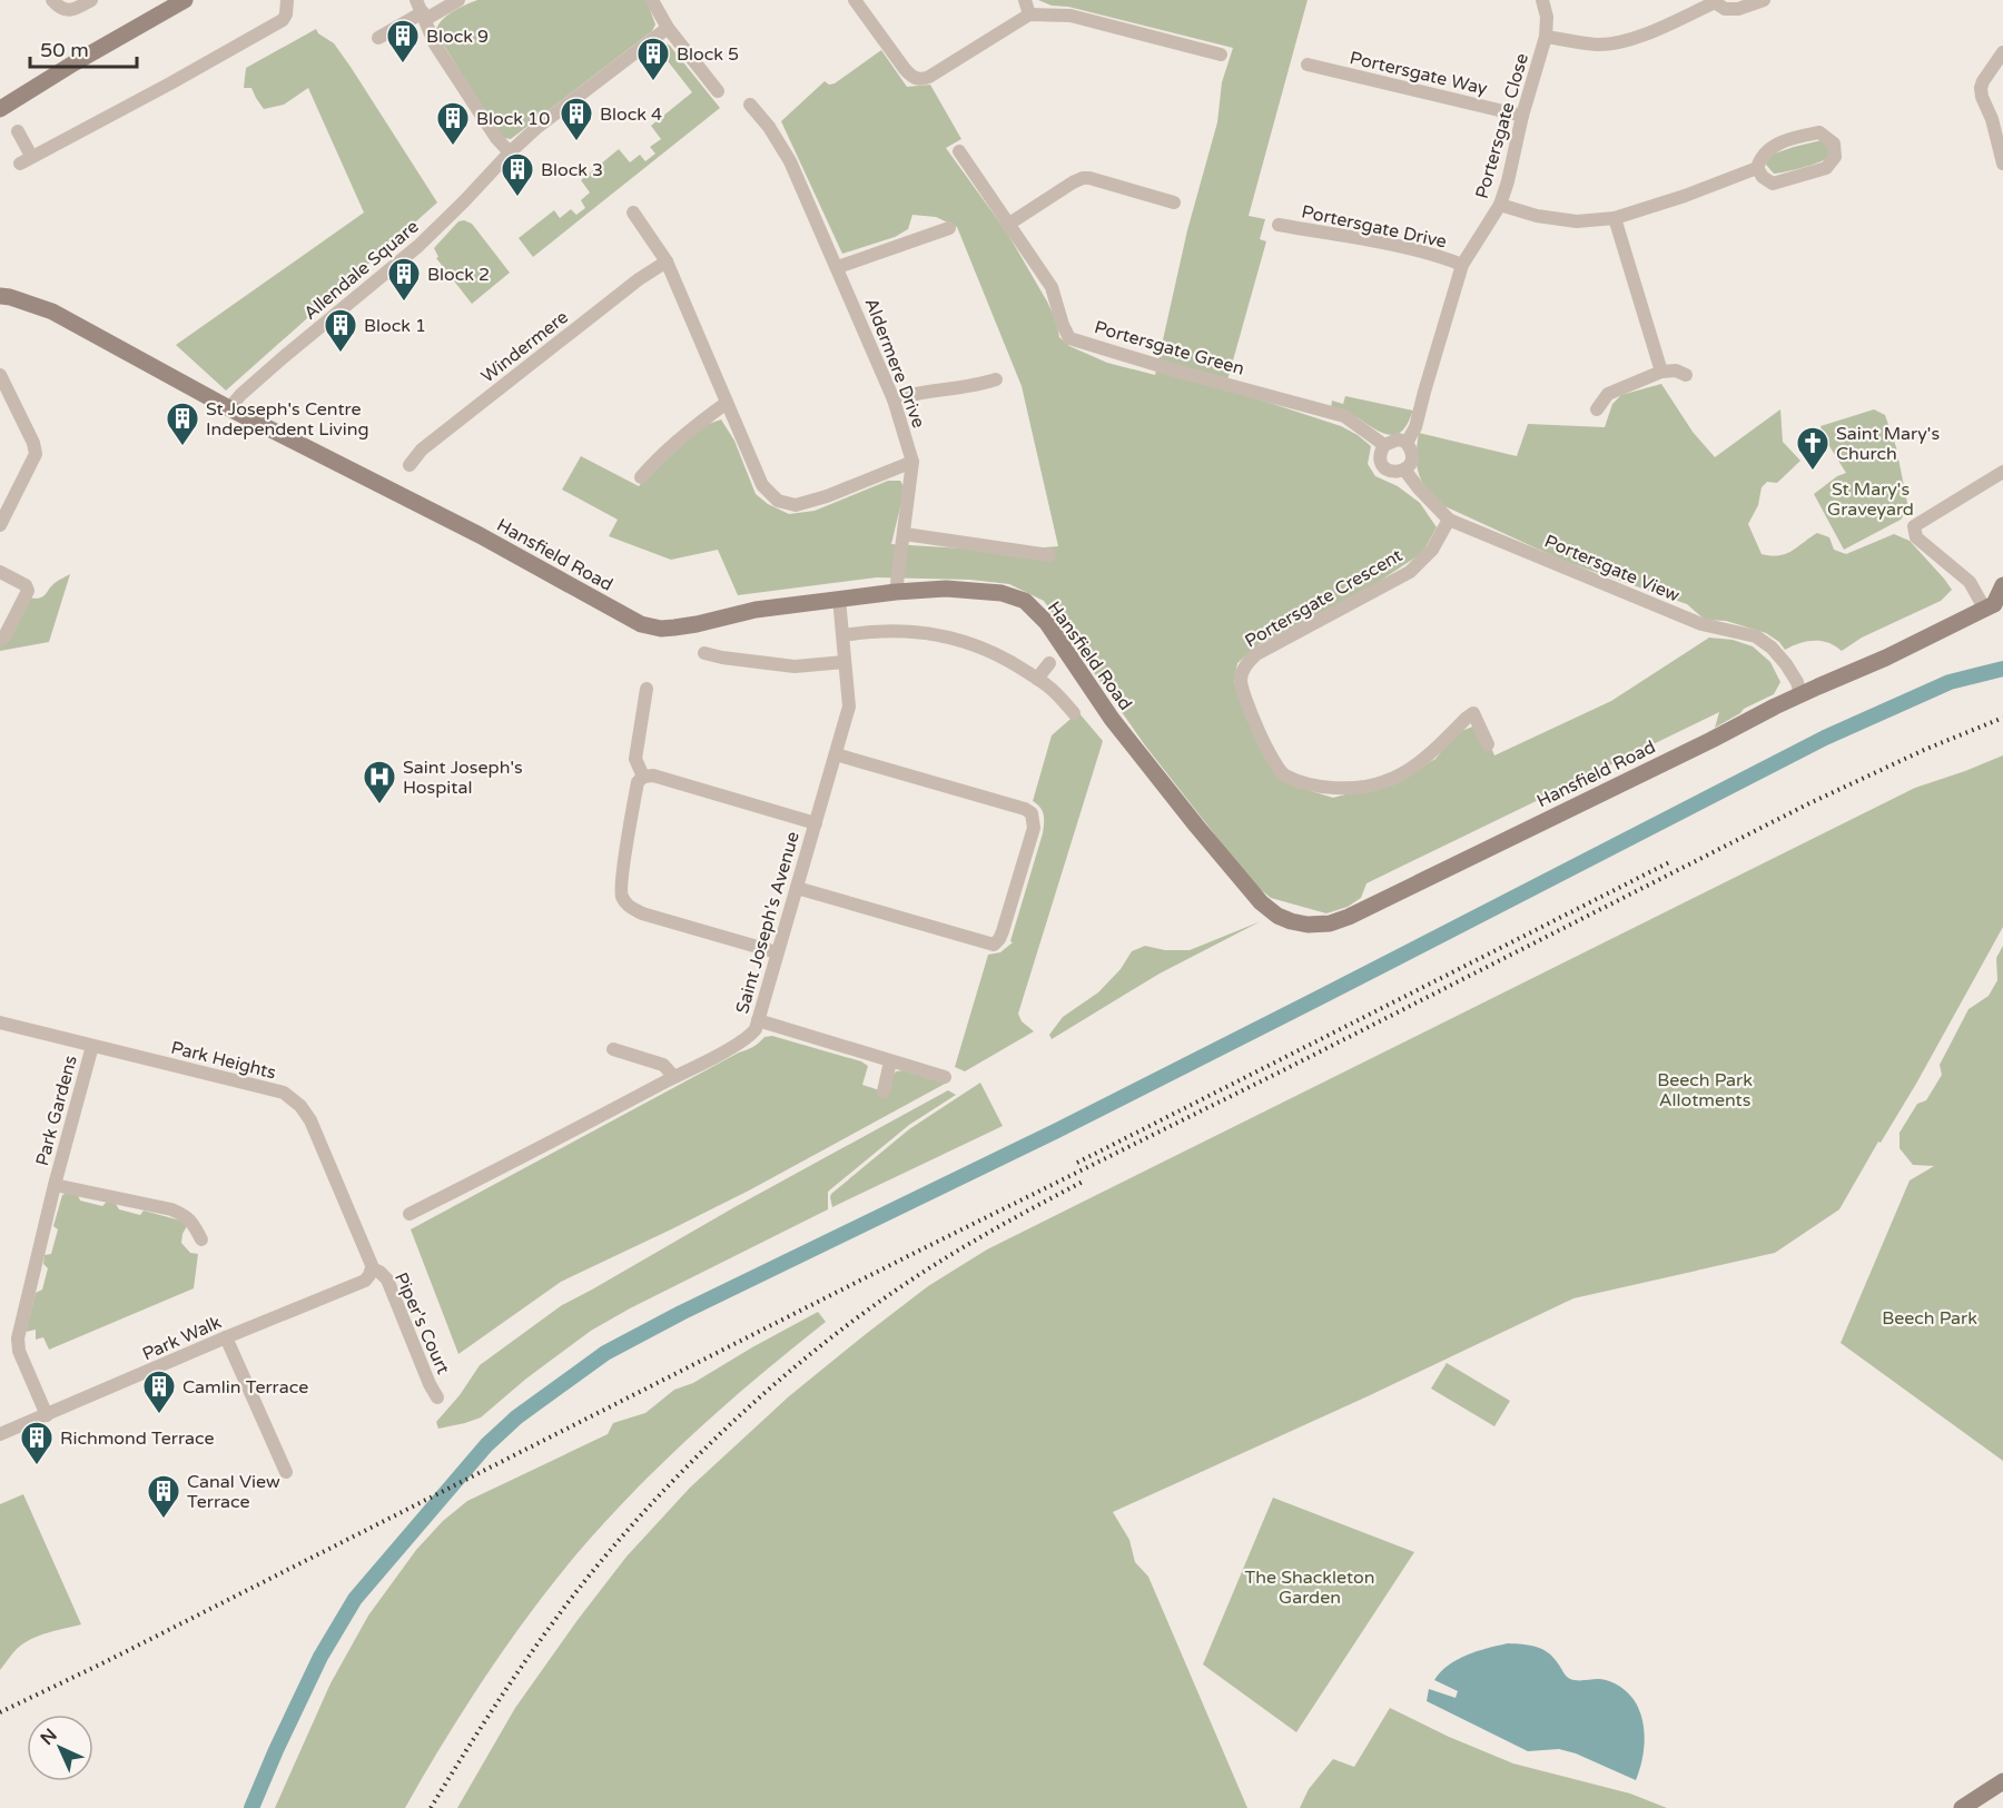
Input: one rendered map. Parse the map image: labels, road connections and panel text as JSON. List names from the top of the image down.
{
  "streets": {
    "street": [
      "Portersgate Way",
      "Portersgate Close",
      "Portersgate Drive",
      "Allendale Square",
      "Windermere",
      "Portersgate Green",
      "Aldermere Drive",
      "Hansfield Road",
      "Portersgate View",
      "Portersgate Crescent",
      "Saint Joseph's Avenue",
      "Park Heights",
      "Park Gardens",
      "Piper's Court",
      "Park Walk"
    ]
  },
  "crossings": [
    ["Portersgate Way", "Portersgate Close"],
    ["Portersgate Close", "Portersgate Drive"],
    ["Portersgate Close", "Portersgate Green"],
    ["Portersgate Close", "Portersgate View"],
    ["Allendale Square", "Hansfield Road"],
    ["Portersgate Green", "Portersgate View"],
    ["Aldermere Drive", "Hansfield Road"],
    ["Hansfield Road", "Portersgate View"],
    ["Hansfield Road", "Saint Joseph's Avenue"],
    ["Portersgate View", "Portersgate Crescent"],
    ["Park Heights", "Park Gardens"],
    ["Park Heights", "Piper's Court"],
    ["Park Heights", "Park Walk"],
    ["Park Gardens", "Park Walk"],
    ["Piper's Court", "Park Walk"]
  ],
  "parks": [
    "St Mary's Graveyard",
    "Beech Park Allotments",
    "Beech Park",
    "The Shackleton Garden"
  ],
  "places": {
    "building": [
      "Block 9",
      "Block 5",
      "Block 4",
      "Block 10",
      "Block 3",
      "Block 2",
      "Block 1",
      "St Joseph's Centre Independent Living",
      "Camlin Terrace",
      "Richmond Terrace",
      "Canal View Terrace"
    ],
    "church": ["Saint Mary's Church"],
    "hospital": ["Saint Joseph's Hospital"]
  },
  "scale_bar": "50 m",
  "north": "top left"
}
